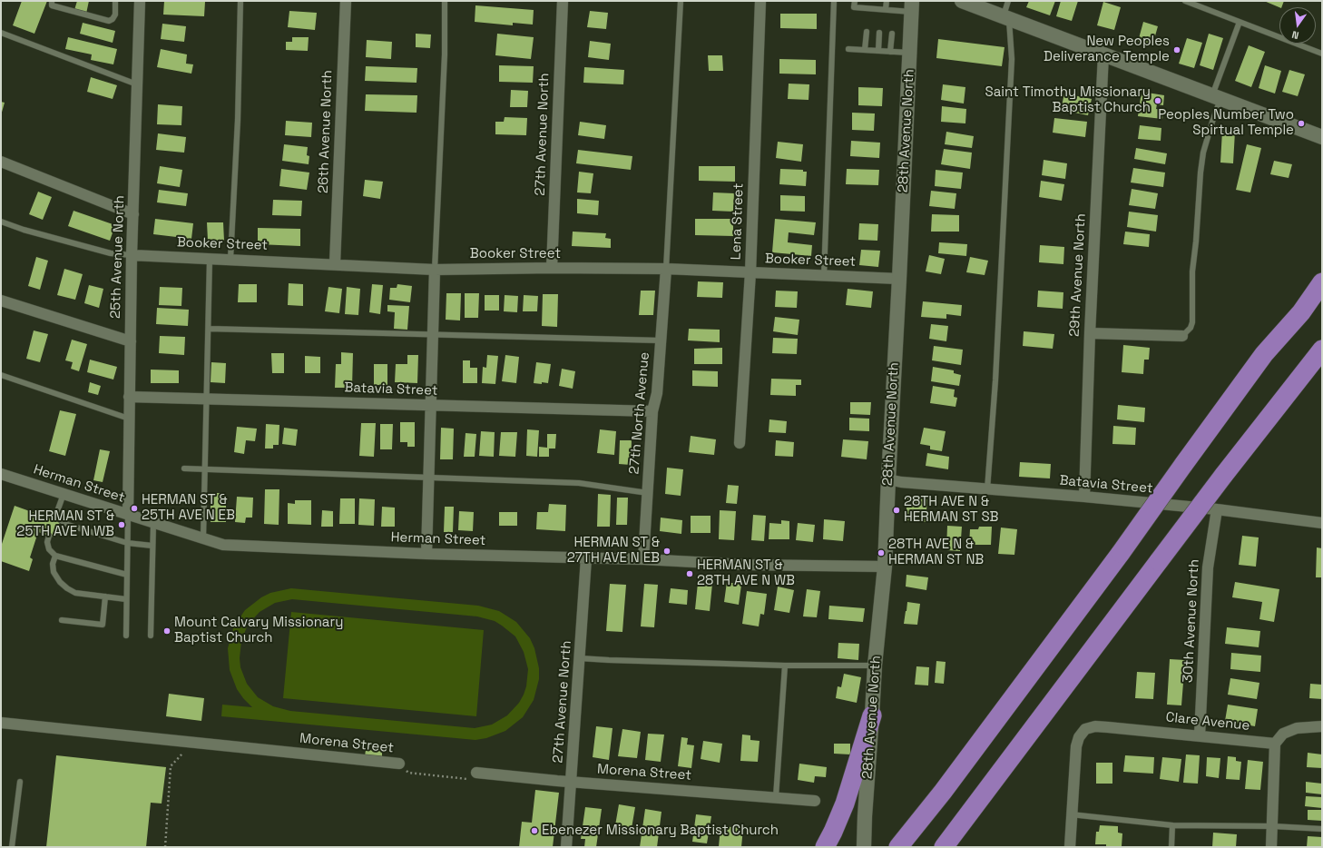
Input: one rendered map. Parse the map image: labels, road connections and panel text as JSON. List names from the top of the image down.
{
  "streets": {
    "main road": ["28th Avenue North"],
    "street": [
      "26th Avenue North",
      "27th Avenue North",
      "Lena Street",
      "Booker Street",
      "25th Avenue North",
      "29th Avenue North",
      "Batavia Street",
      "27th North Avenue",
      "Herman Street",
      "30th Avenue North",
      "Clare Avenue",
      "Morena Street"
    ]
  },
  "crossings": [
    ["28th Avenue North", "Booker Street"],
    ["28th Avenue North", "Batavia Street"],
    ["28th Avenue North", "Herman Street"],
    ["26th Avenue North", "Booker Street"],
    ["27th Avenue North", "Booker Street"],
    ["27th Avenue North", "Herman Street"],
    ["27th Avenue North", "Morena Street"],
    ["Lena Street", "Booker Street"],
    ["Booker Street", "25th Avenue North"],
    ["Booker Street", "27th North Avenue"],
    ["25th Avenue North", "Batavia Street"],
    ["25th Avenue North", "Herman Street"],
    ["29th Avenue North", "Batavia Street"],
    ["Batavia Street", "27th North Avenue"],
    ["Batavia Street", "30th Avenue North"],
    ["27th North Avenue", "Herman Street"],
    ["30th Avenue North", "Clare Avenue"]
  ],
  "places": [
    "New Peoples Deliverance Temple",
    "Saint Timothy Missionary Baptist Church",
    "Peoples Number Two Spirtual Temple",
    "HERMAN ST & 25TH AVE N EB",
    "28TH AVE N & HERMAN ST SB",
    "HERMAN ST & 25TH AVE N WB",
    "HERMAN ST & 27TH AVE N EB",
    "28TH AVE N & HERMAN ST NB",
    "HERMAN ST & 28TH AVE N WB",
    "Mount Calvary Missionary Baptist Church",
    "Ebenezer Missionary Baptist Church"
  ],
  "north": "bottom"
}
